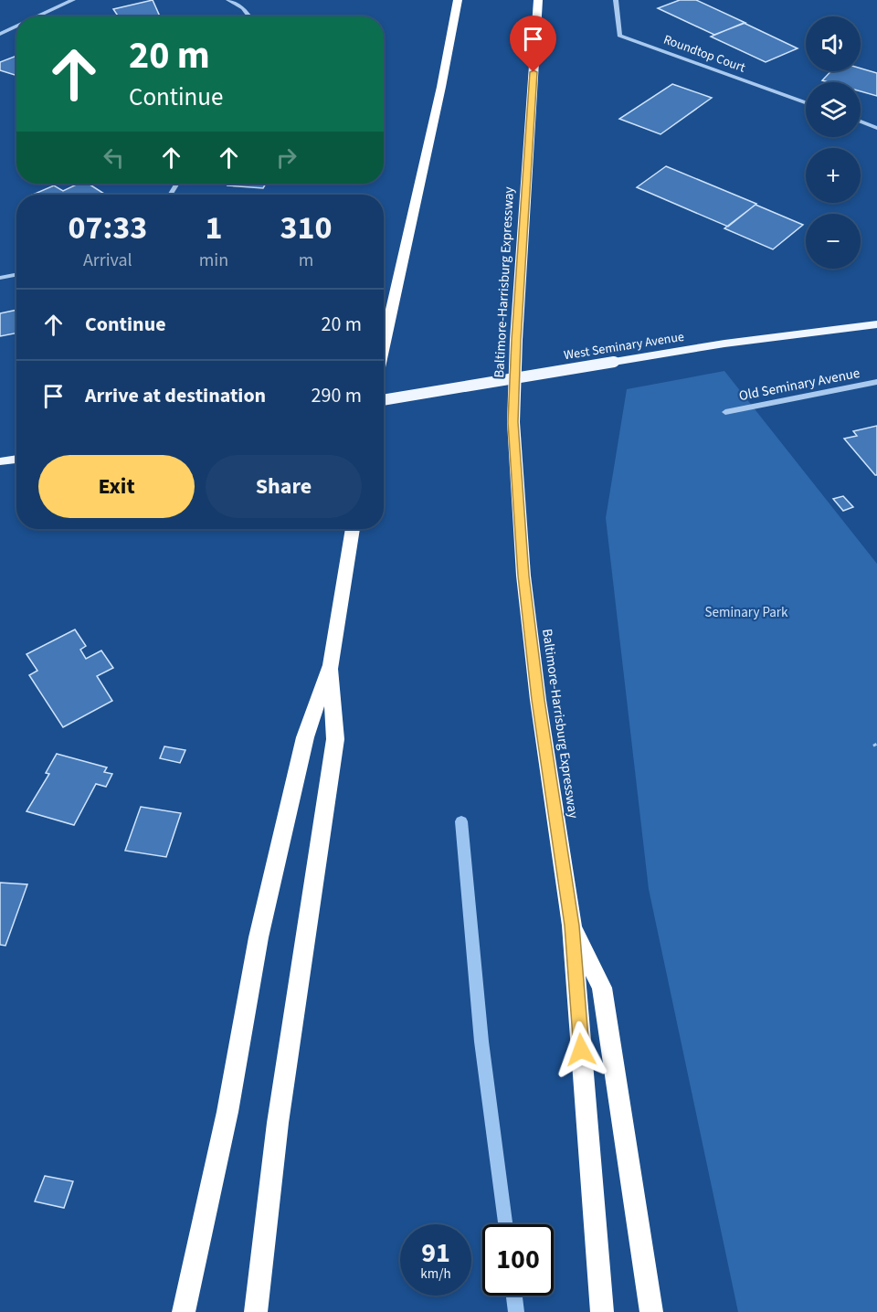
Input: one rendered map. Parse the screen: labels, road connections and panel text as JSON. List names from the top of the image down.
{
  "streets": {
    "highway": ["Baltimore-Harrisburg Expressway"],
    "main road": ["West Seminary Avenue"],
    "street": ["Roundtop Court", "Old Seminary Avenue"]
  },
  "parks": ["Seminary Park"],
  "page": {
    "map_buttons": ["+", "−"],
    "turn": ["20 m", "Continue"],
    "eta": [
      "07:33",
      "Arrival",
      "1",
      "min",
      "310",
      "m"
    ],
    "list": [
      {
        "name": "Continue",
        "value": "20 m"
      },
      {
        "name": "Arrive at destination",
        "value": "290 m"
      }
    ],
    "buttons": ["Exit", "Share"],
    "speed": "91 km/h",
    "limit": "100"
  }
}
